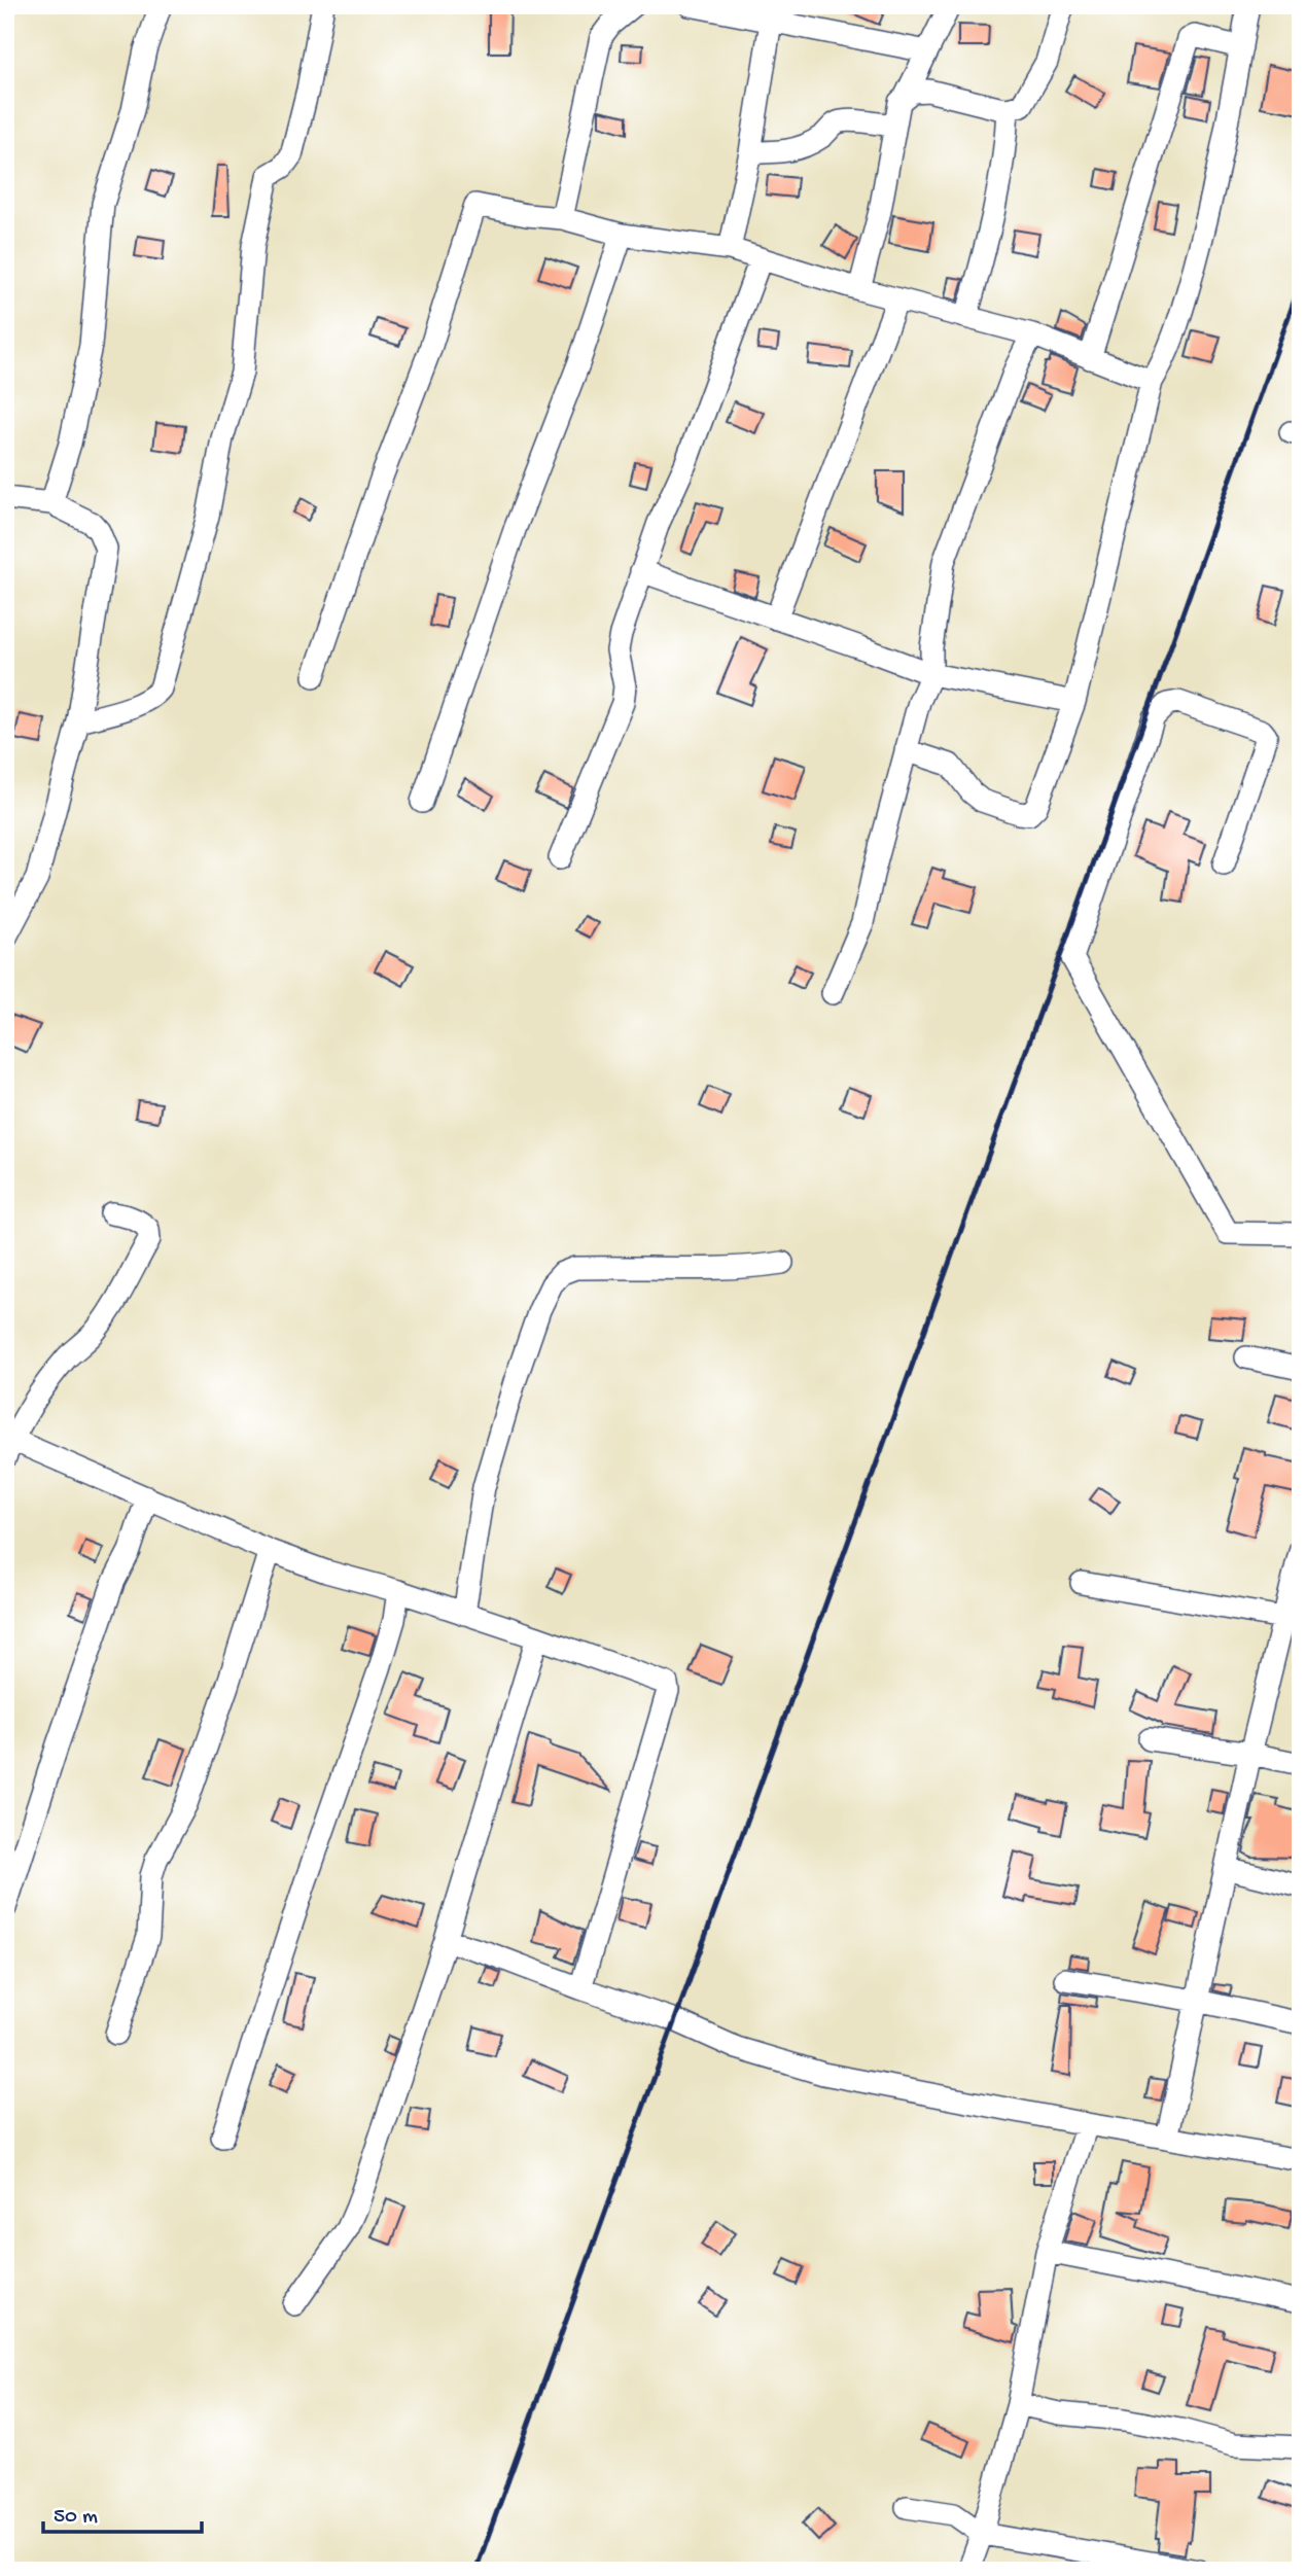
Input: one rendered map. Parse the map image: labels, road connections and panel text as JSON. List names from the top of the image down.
{
  "scale_bar": "50 m"
}
